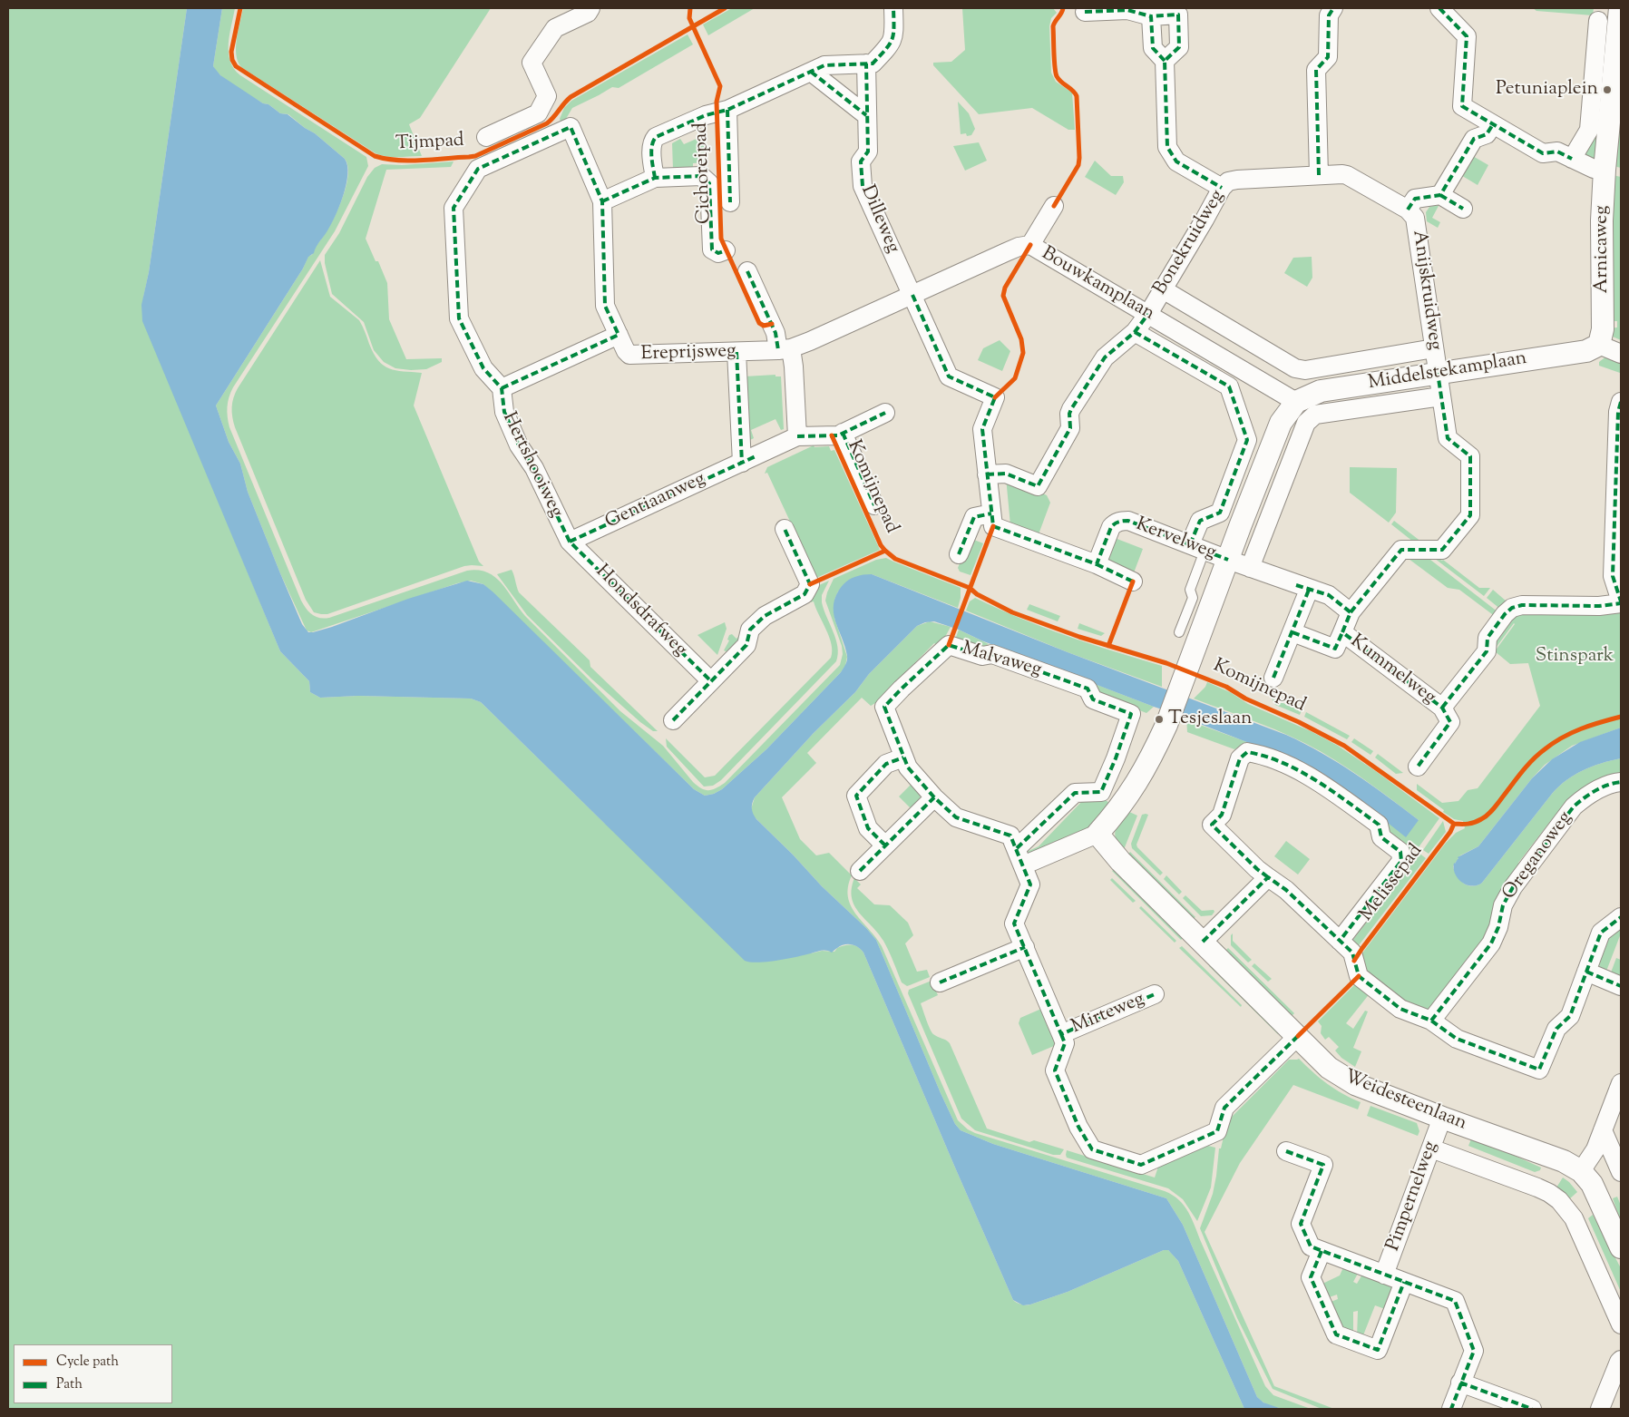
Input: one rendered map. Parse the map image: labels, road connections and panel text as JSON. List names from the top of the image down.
{
  "streets": {
    "street": [
      "Cichoreipad",
      "Dilleweg",
      "Bonekruidweg",
      "Arnicaweg",
      "Bouwkamplaan",
      "Anijskruidweg",
      "Ereprijsweg",
      "Middelstekamplaan",
      "Hertshooiweg",
      "Gentiaanweg",
      "Kervelweg",
      "Hondsdrafweg",
      "Malvaweg",
      "Kummelweg",
      "Oreganoweg",
      "Mirteweg",
      "Weidesteenlaan",
      "Pimpernelweg"
    ],
    "cycle path": ["Tijmpad", "Komijnepad", "Melissepad"]
  },
  "crossings": [
    ["Dilleweg", "Bonekruidweg"],
    ["Dilleweg", "Bouwkamplaan"],
    ["Bonekruidweg", "Bouwkamplaan"],
    ["Bonekruidweg", "Anijskruidweg"],
    ["Arnicaweg", "Middelstekamplaan"],
    ["Bouwkamplaan", "Ereprijsweg"],
    ["Bouwkamplaan", "Middelstekamplaan"],
    ["Bouwkamplaan", "Kervelweg"],
    ["Anijskruidweg", "Middelstekamplaan"],
    ["Anijskruidweg", "Kummelweg"],
    ["Ereprijsweg", "Hertshooiweg"],
    ["Middelstekamplaan", "Kummelweg"],
    ["Hertshooiweg", "Gentiaanweg"],
    ["Hertshooiweg", "Hondsdrafweg"],
    ["Gentiaanweg", "Hondsdrafweg"],
    ["Kervelweg", "Kummelweg"],
    ["Malvaweg", "Mirteweg"],
    ["Mirteweg", "Weidesteenlaan"],
    ["Weidesteenlaan", "Pimpernelweg"]
  ],
  "parks": ["Stinspark"],
  "places": ["Petuniaplein", "Tesjeslaan"],
  "legend": ["Cycle path", "Path"]
}
